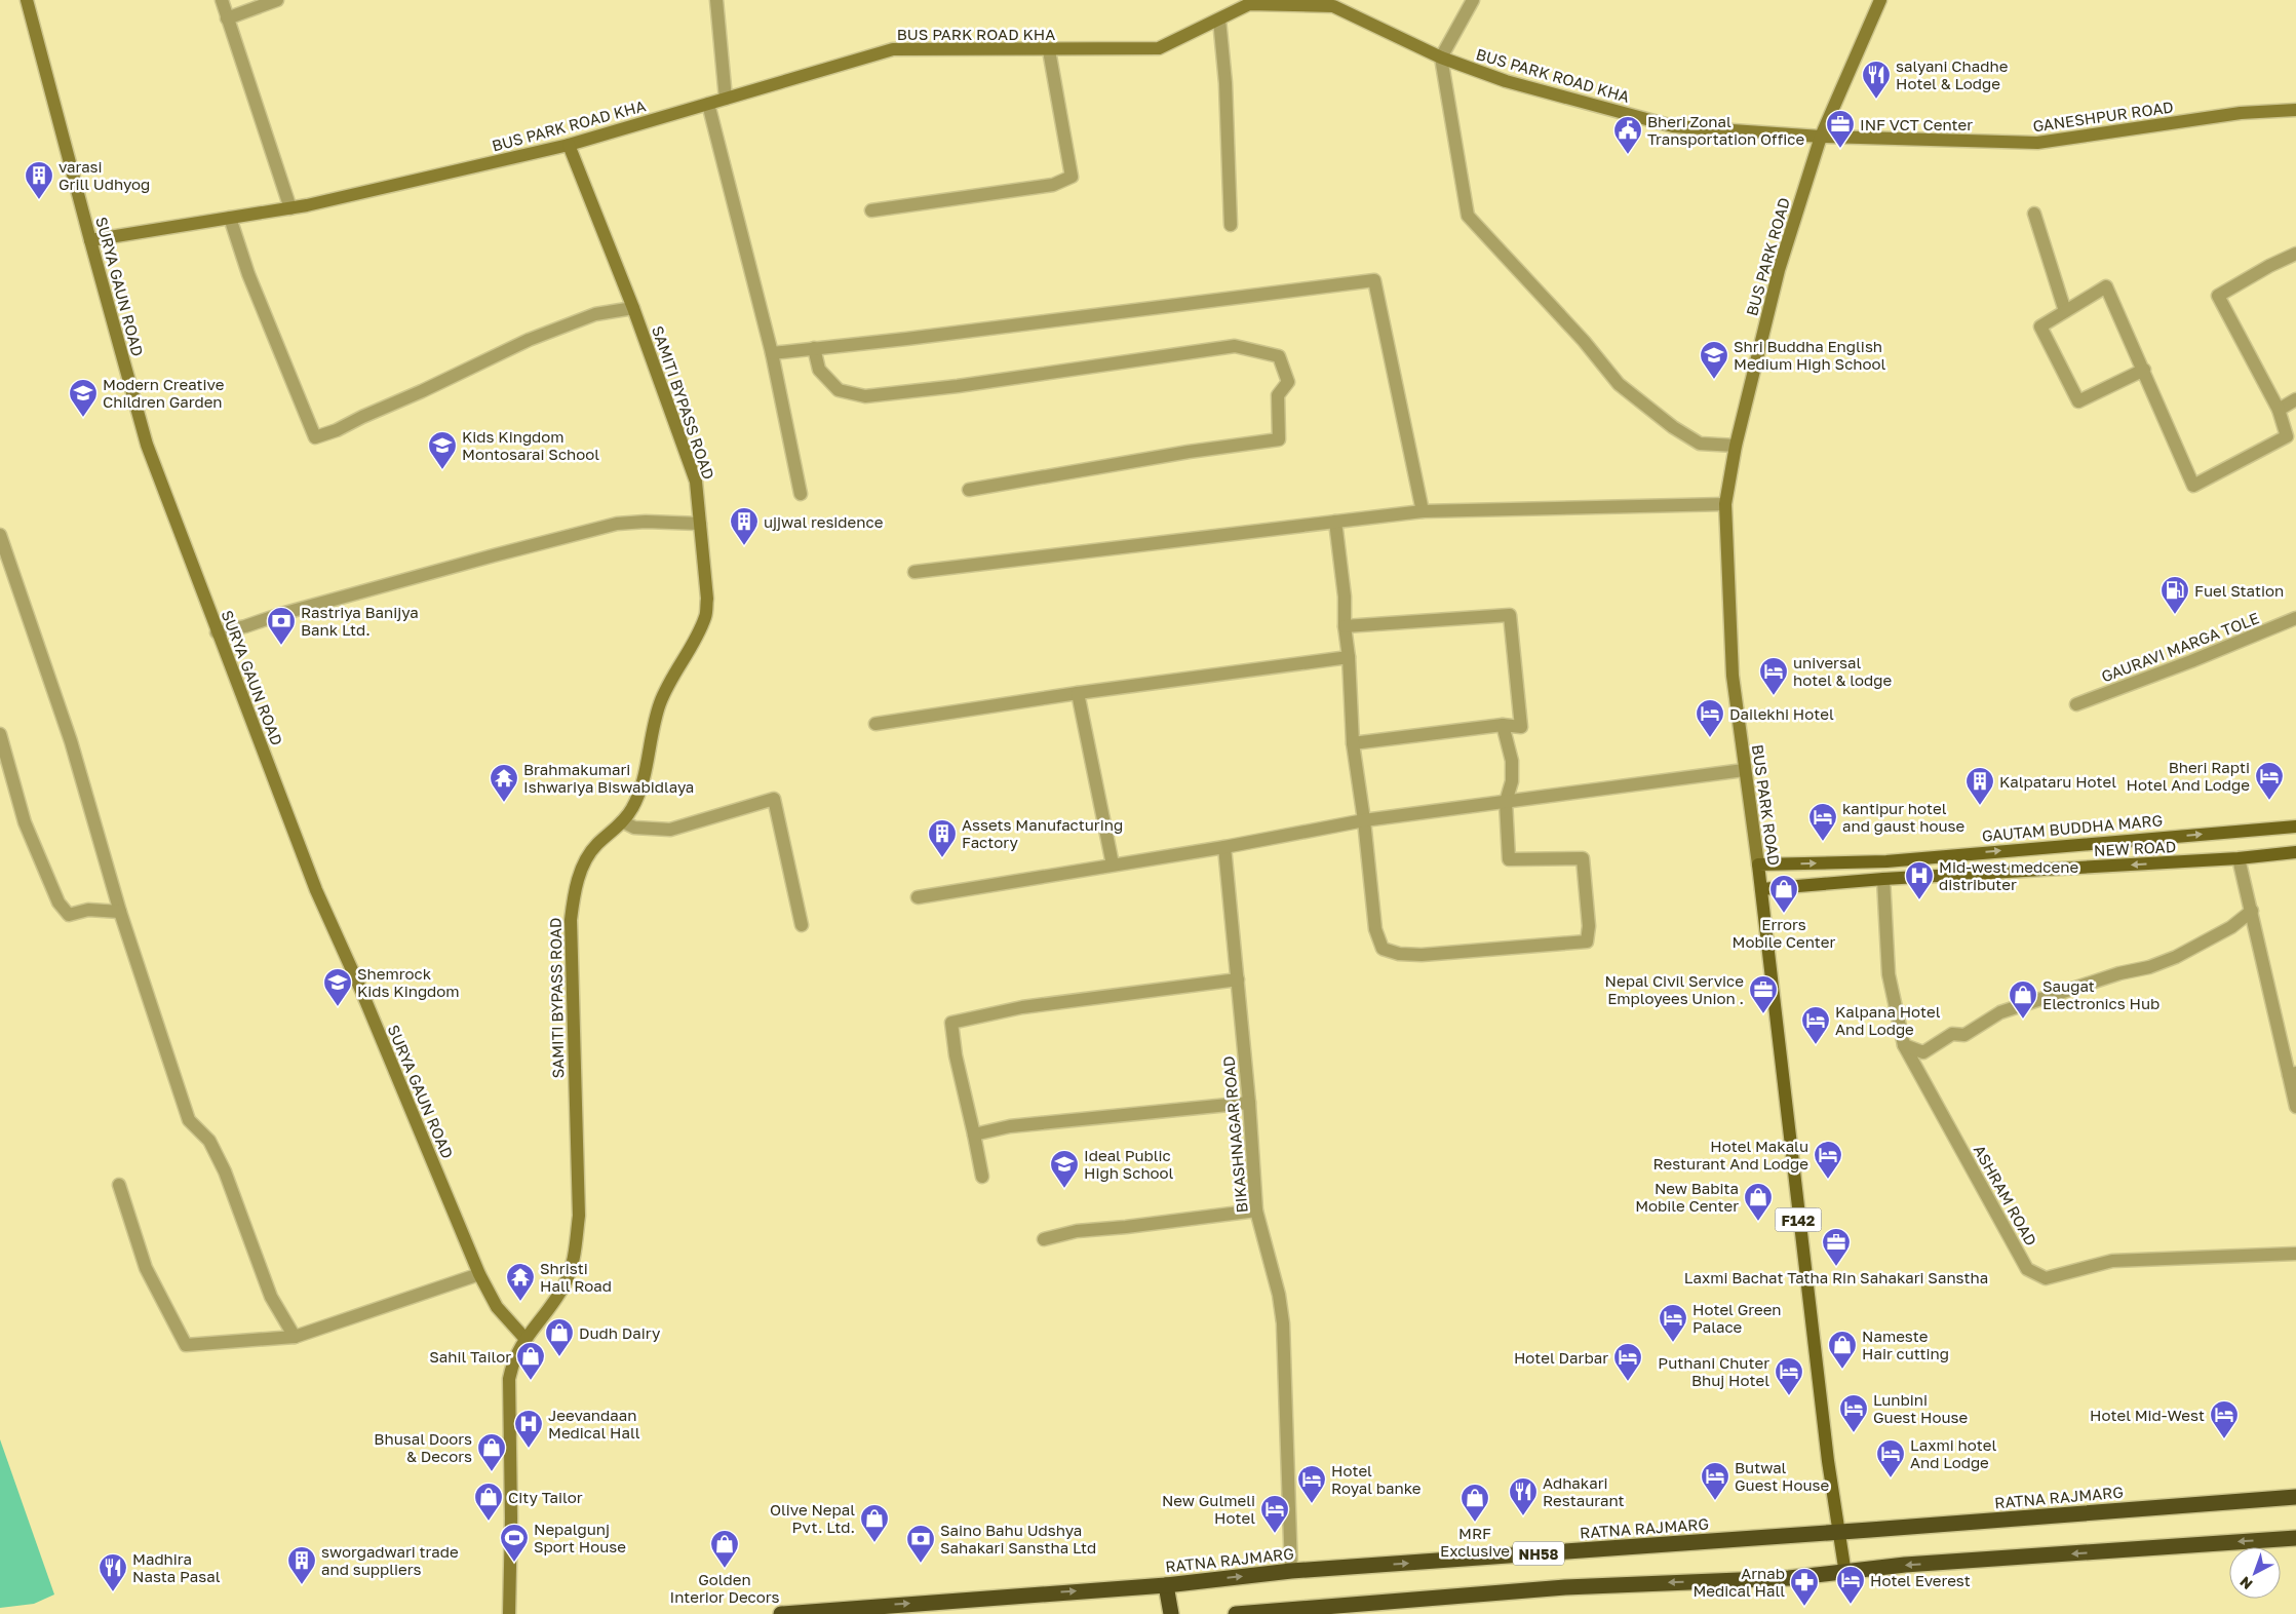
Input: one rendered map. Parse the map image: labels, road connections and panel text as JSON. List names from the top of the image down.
{
  "streets": {
    "highway": ["RATNA RAJMARG", "NH58"],
    "main road": [
      "BUS PARK ROAD",
      "GAUTAM BUDDHA MARG",
      "NEW ROAD",
      "F142"
    ],
    "street": [
      "BUS PARK ROAD KHA",
      "GANESHPUR ROAD",
      "SURYA GAUN ROAD",
      "SAMITI BYPASS ROAD",
      "GAURAVI MARGA TOLE",
      "BIKASHNAGAR ROAD",
      "ASHRAM ROAD"
    ]
  },
  "crossings": [
    ["BUS PARK ROAD KHA", "GANESHPUR ROAD"],
    ["BUS PARK ROAD KHA", "BUS PARK ROAD"],
    ["BUS PARK ROAD KHA", "SURYA GAUN ROAD"],
    ["BUS PARK ROAD KHA", "SAMITI BYPASS ROAD"],
    ["GANESHPUR ROAD", "BUS PARK ROAD"],
    ["BUS PARK ROAD", "GAUTAM BUDDHA MARG"],
    ["BUS PARK ROAD", "NEW ROAD"],
    ["BUS PARK ROAD", "RATNA RAJMARG"],
    ["BUS PARK ROAD", "NH58"],
    ["SURYA GAUN ROAD", "SAMITI BYPASS ROAD"],
    ["NEW ROAD", "ASHRAM ROAD"],
    ["BIKASHNAGAR ROAD", "RATNA RAJMARG"]
  ],
  "one_way": ["GAUTAM BUDDHA MARG", "NEW ROAD"],
  "places": {
    "restaurant": ["salyani Chadhe Hotel & Lodge", "Adhakari Restaurant", "Madhira Nasta Pasal"],
    "office": ["INF VCT Center", "Nepal Civil Service Employees Union .", "Laxmi Bachat Tatha Rin Sahakari Sanstha"],
    "public building": ["Bheri Zonal Transportation Office"],
    "building": [
      "varasi Grill Udhyog",
      "ujjwal residence",
      "Kalpataru Hotel",
      "Assets Manufacturing Factory",
      "sworgadwari trade and suppliers"
    ],
    "school or university": [
      "Shri Buddha English Medium High School",
      "Modern Creative Children Garden",
      "Kids Kingdom Montosarai School",
      "Shemrock Kids Kingdom",
      "Ideal Public High School"
    ],
    "fuel station": ["Fuel Station"],
    "bank": ["Rastriya Banijya Bank Ltd.", "Saino Bahu Udshya Sahakari Sanstha Ltd"],
    "hotel": [
      "universal hotel & lodge",
      "Dailekhi Hotel",
      "Bheri Rapti Hotel And Lodge",
      "kantipur hotel and gaust house",
      "Kalpana Hotel And Lodge",
      "Hotel Makalu Resturant And Lodge",
      "Hotel Green Palace",
      "Hotel Darbar",
      "Puthani Chuter Bhuj Hotel",
      "Lunbini Guest House",
      "Hotel Mid-West",
      "Laxmi hotel And Lodge",
      "Butwal Guest House",
      "Hotel Royal banke",
      "New Gulmeli Hotel",
      "Hotel Everest"
    ],
    "temple": ["Brahmakumari Ishwariya Biswabidlaya", "Shristi Hall Road"],
    "hospital": ["Mid-west medcene distributer", "Jeevandaan Medical Hall"],
    "shop": [
      "Errors Mobile Center",
      "Saugat Electronics Hub",
      "New Babita Mobile Center",
      "Dudh Dairy",
      "Nameste Hair cutting",
      "Sahil Tailor",
      "Bhusal Doors & Decors",
      "City Tailor",
      "MRF Exclusive",
      "Olive Nepal Pvt. Ltd.",
      "Golden Interior Decors"
    ],
    "sports": ["Nepalgunj Sport House"],
    "pharmacy": ["Arnab Medical Hall"]
  },
  "north": "bottom left"
}
